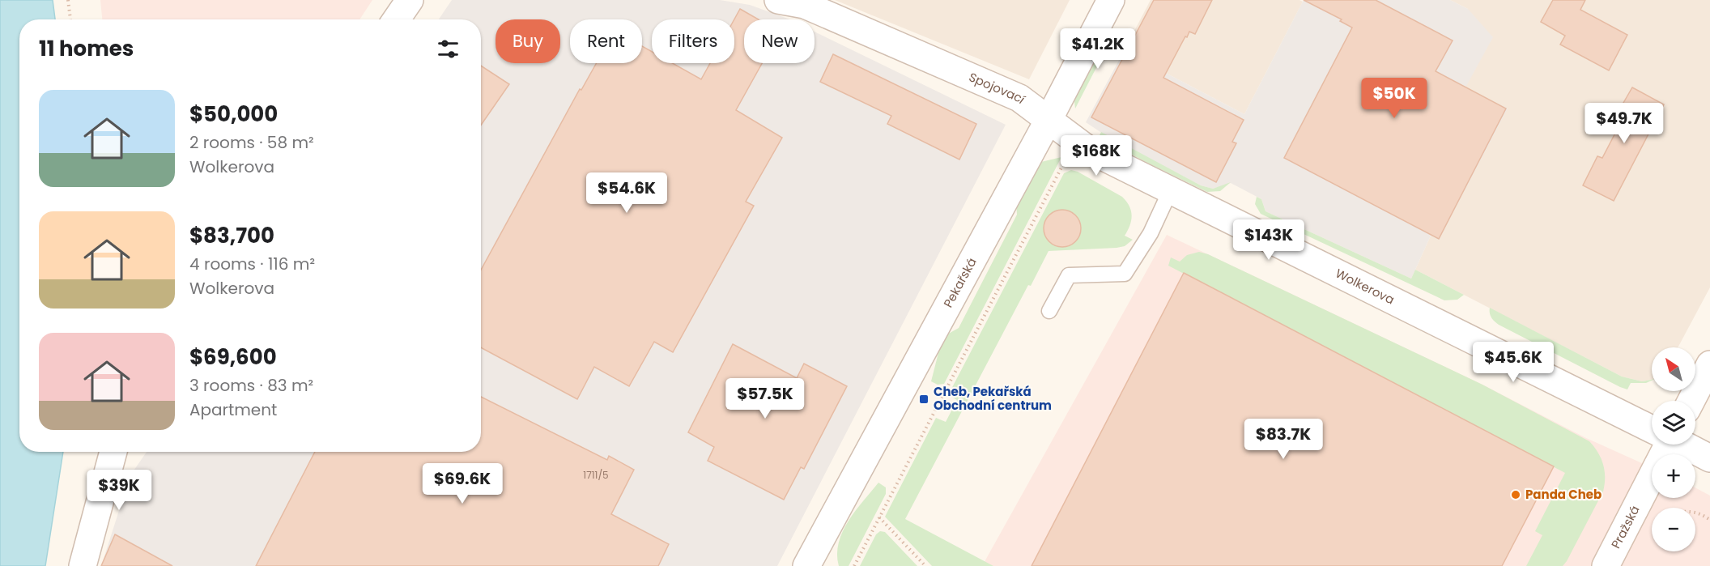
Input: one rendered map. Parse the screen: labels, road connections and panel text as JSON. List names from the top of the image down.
{
  "streets": {
    "street": [
      "Spojovací",
      "Pekařská",
      "Wolkerova",
      "Pražská"
    ]
  },
  "crossings": [
    ["Spojovací", "Pekařská"],
    ["Spojovací", "Wolkerova"],
    ["Pekařská", "Wolkerova"]
  ],
  "places": {
    "transit": ["Cheb, Pekařská Obchodní centrum"],
    "other": ["Panda Cheb"]
  },
  "house_numbers": ["1711/5"],
  "north": "top left",
  "page": {
    "chip": [
      "Buy",
      "Rent",
      "Filters",
      "New"
    ],
    "heading": "11 homes",
    "price": [
      "$41.2K",
      "$50K",
      "$49.7K",
      "$168K",
      "$54.6K",
      "$143K",
      "$45.6K",
      "$57.5K",
      "$83.7K",
      "$69.6K",
      "$39K"
    ],
    "list": [
      {
        "name": "$50,000",
        "note": "2 rooms · 58 m² · Wolkerova"
      },
      {
        "name": "$83,700",
        "note": "4 rooms · 116 m² · Wolkerova"
      },
      {
        "name": "$69,600",
        "note": "3 rooms · 83 m² · Apartment"
      }
    ],
    "map_buttons": ["+", "−"]
  }
}
